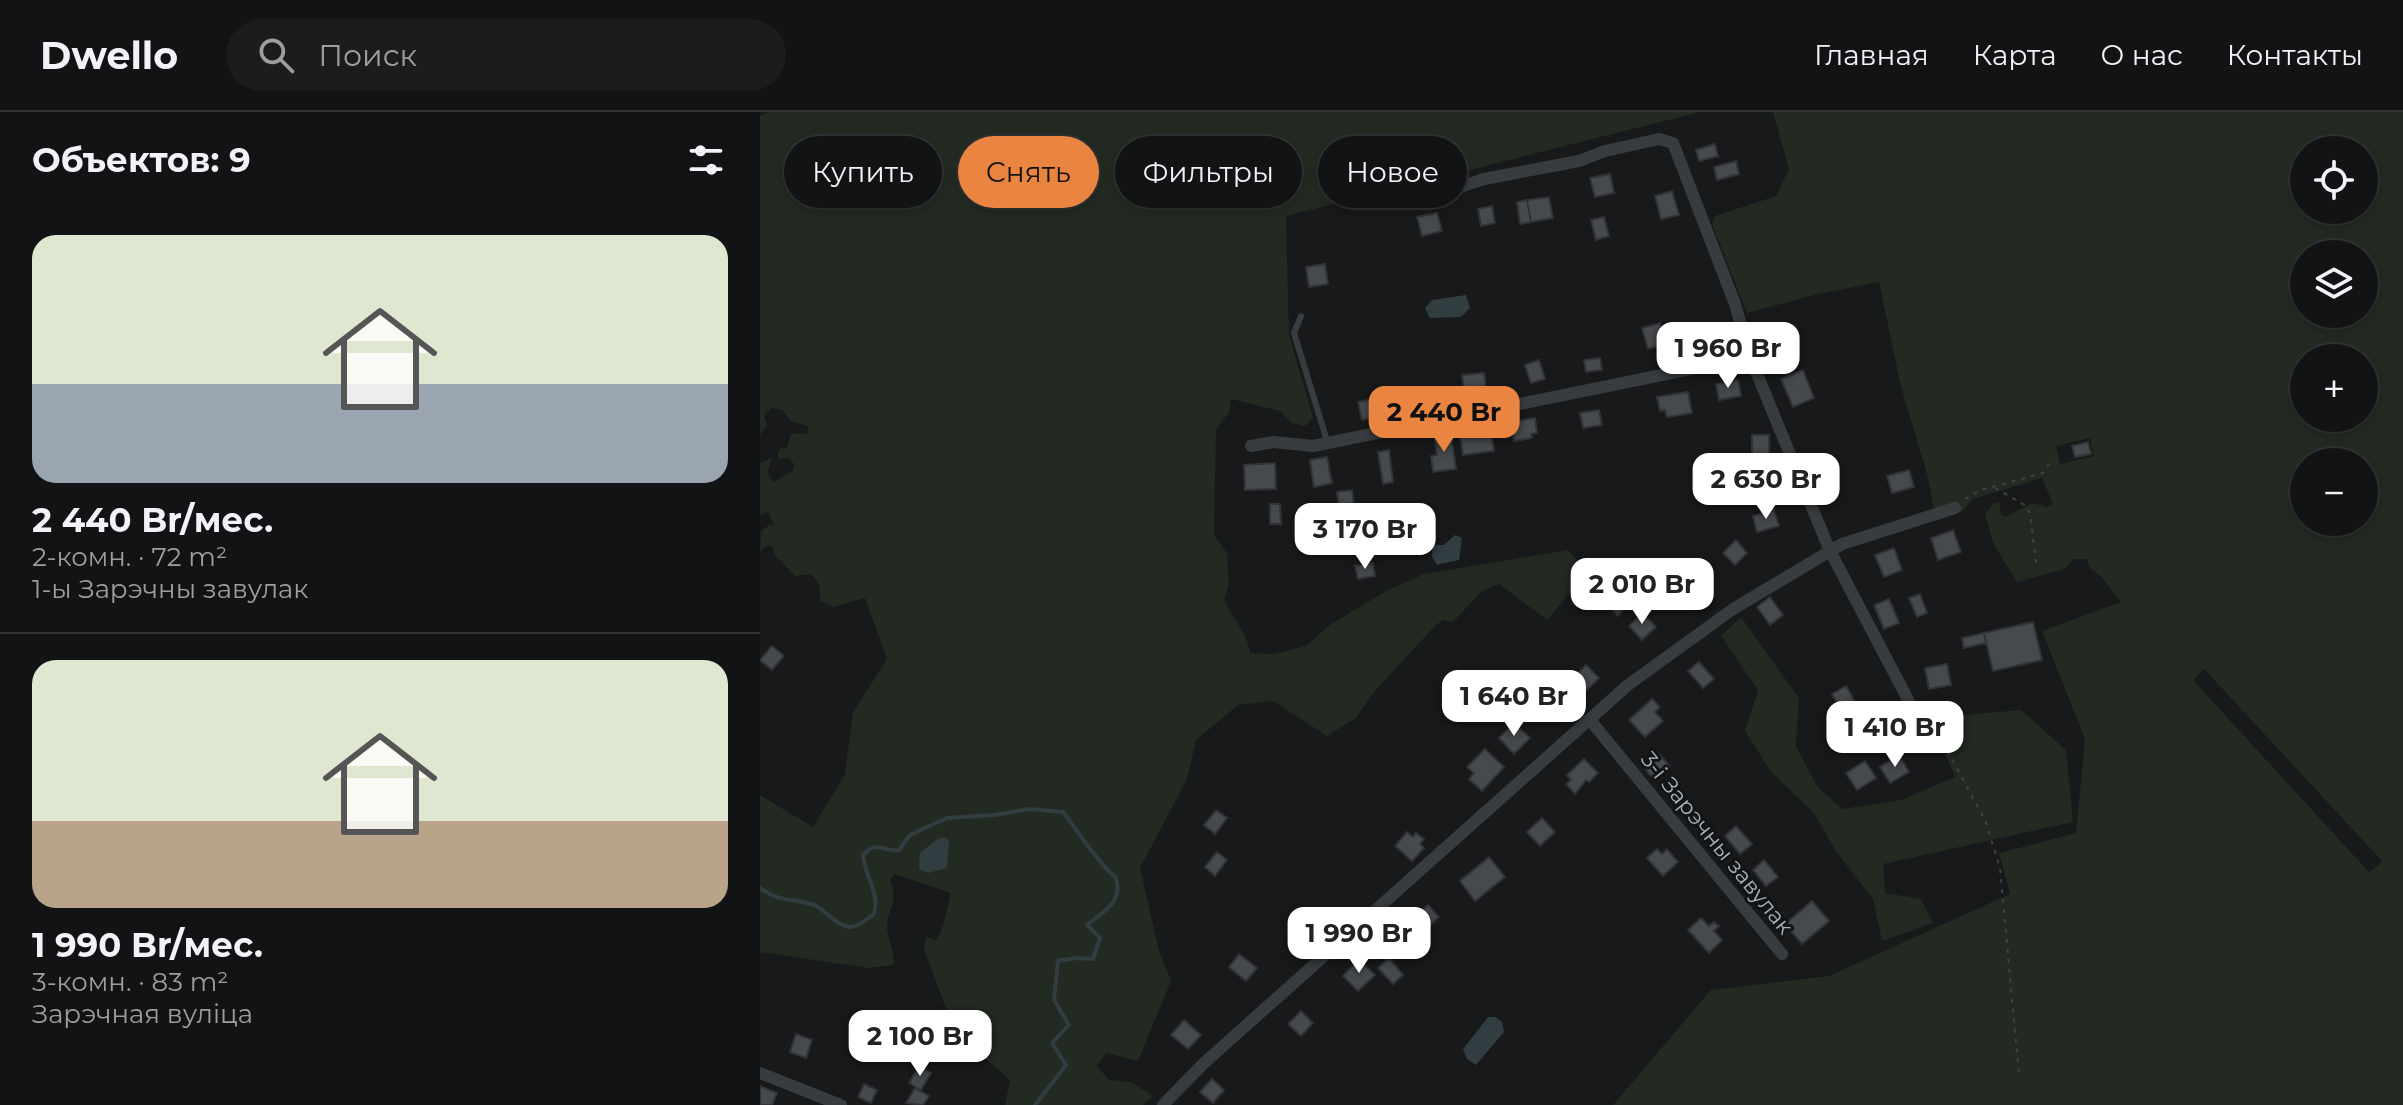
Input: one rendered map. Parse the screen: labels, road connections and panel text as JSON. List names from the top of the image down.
{
  "streets": {
    "street": ["3-і Зарэчны завулак"]
  },
  "page": {
    "header": "Dwello",
    "search": "Поиск",
    "nav": [
      "Главная",
      "Карта",
      "О нас",
      "Контакты"
    ],
    "heading": "Объектов: 9",
    "map_buttons": ["+", "−"],
    "chip": [
      "Купить",
      "Снять",
      "Фильтры",
      "Новое"
    ],
    "list": [
      {
        "name": "2 440 Br/мес.",
        "note": "2-комн. · 72 m² · 1-ы Зарэчны завулак"
      },
      {
        "name": "1 990 Br/мес.",
        "note": "3-комн. · 83 m² · Зарэчная вуліца"
      }
    ],
    "price": [
      "1 960 Br",
      "2 440 Br",
      "2 630 Br",
      "3 170 Br",
      "2 010 Br",
      "1 640 Br",
      "1 410 Br",
      "1 990 Br",
      "2 100 Br"
    ]
  }
}
